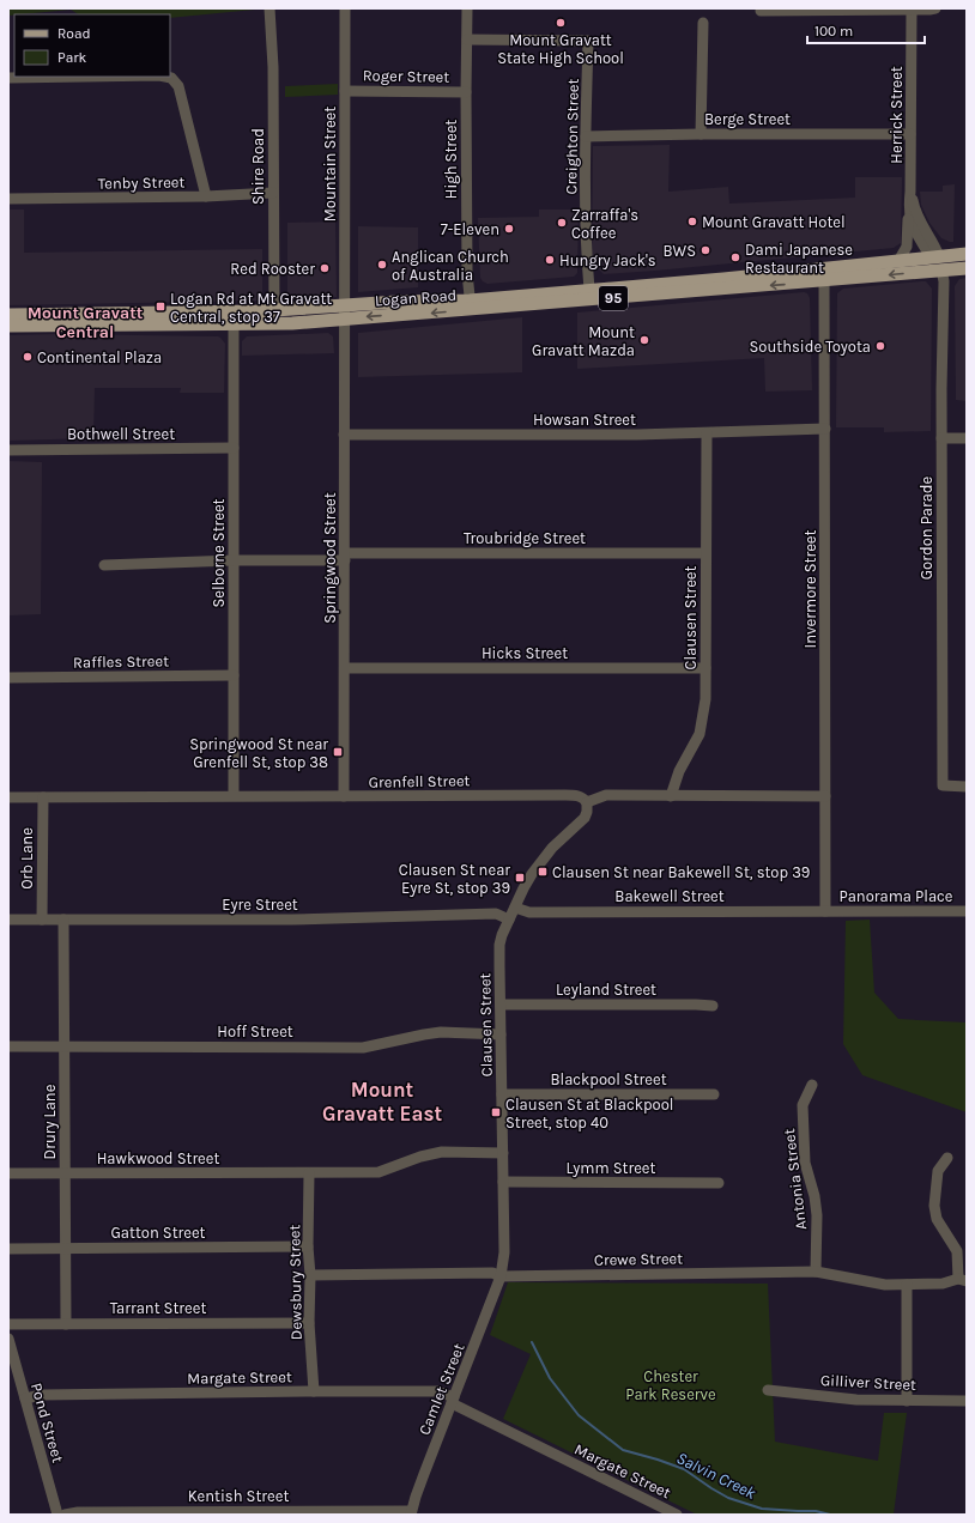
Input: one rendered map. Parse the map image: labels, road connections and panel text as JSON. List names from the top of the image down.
{
  "streets": {
    "main road": ["Logan Road", "95"],
    "street": [
      "Roger Street",
      "Herrick Street",
      "Berge Street",
      "Creighton Street",
      "High Street",
      "Mountain Street",
      "Shire Road",
      "Tenby Street",
      "Howsan Street",
      "Bothwell Street",
      "Gordon Parade",
      "Troubridge Street",
      "Selborne Street",
      "Springwood Street",
      "Invermore Street",
      "Clausen Street",
      "Hicks Street",
      "Raffles Street",
      "Grenfell Street",
      "Orb Lane",
      "Bakewell Street",
      "Panorama Place",
      "Eyre Street",
      "Leyland Street",
      "Hoff Street",
      "Blackpool Street",
      "Drury Lane",
      "Hawkwood Street",
      "Lymm Street",
      "Antonia Street",
      "Gatton Street",
      "Crewe Street",
      "Dewsbury Street",
      "Tarrant Street",
      "Margate Street",
      "Gilliver Street",
      "Camlet Street",
      "Pond Street",
      "Kentish Street"
    ]
  },
  "crossings": [
    ["Roger Street", "High Street"],
    ["Roger Street", "Mountain Street"],
    ["Herrick Street", "Berge Street"],
    ["Herrick Street", "Logan Road"],
    ["Berge Street", "Creighton Street"],
    ["Creighton Street", "High Street"],
    ["Creighton Street", "Logan Road"],
    ["High Street", "Logan Road"],
    ["Mountain Street", "Logan Road"],
    ["Mountain Street", "Springwood Street"],
    ["Shire Road", "Tenby Street"],
    ["Shire Road", "Logan Road"],
    ["Logan Road", "Gordon Parade"],
    ["Logan Road", "Selborne Street"],
    ["Logan Road", "Springwood Street"],
    ["Logan Road", "Invermore Street"],
    ["Howsan Street", "Springwood Street"],
    ["Howsan Street", "Invermore Street"],
    ["Howsan Street", "Clausen Street"],
    ["Bothwell Street", "Selborne Street"],
    ["Troubridge Street", "Selborne Street"],
    ["Troubridge Street", "Springwood Street"],
    ["Troubridge Street", "Clausen Street"],
    ["Selborne Street", "Raffles Street"],
    ["Selborne Street", "Grenfell Street"],
    ["Springwood Street", "Hicks Street"],
    ["Springwood Street", "Grenfell Street"],
    ["Invermore Street", "Bakewell Street"],
    ["Invermore Street", "Panorama Place"],
    ["Clausen Street", "Hicks Street"],
    ["Clausen Street", "Grenfell Street"],
    ["Clausen Street", "Bakewell Street"],
    ["Clausen Street", "Eyre Street"],
    ["Clausen Street", "Leyland Street"],
    ["Clausen Street", "Hoff Street"],
    ["Clausen Street", "Blackpool Street"],
    ["Clausen Street", "Hawkwood Street"],
    ["Clausen Street", "Lymm Street"],
    ["Clausen Street", "Crewe Street"],
    ["Clausen Street", "Camlet Street"],
    ["Grenfell Street", "Orb Lane"],
    ["Orb Lane", "Eyre Street"],
    ["Bakewell Street", "Panorama Place"],
    ["Eyre Street", "Drury Lane"],
    ["Hoff Street", "Drury Lane"],
    ["Drury Lane", "Hawkwood Street"],
    ["Drury Lane", "Gatton Street"],
    ["Drury Lane", "Tarrant Street"],
    ["Hawkwood Street", "Dewsbury Street"],
    ["Antonia Street", "Crewe Street"],
    ["Gatton Street", "Dewsbury Street"],
    ["Crewe Street", "Dewsbury Street"],
    ["Crewe Street", "Camlet Street"],
    ["Dewsbury Street", "Tarrant Street"],
    ["Dewsbury Street", "Margate Street"],
    ["Margate Street", "Camlet Street"],
    ["Margate Street", "Pond Street"],
    ["Camlet Street", "Kentish Street"]
  ],
  "districts": ["Mount Gravatt Central", "Mount Gravatt East"],
  "water": ["Salvin Creek"],
  "parks": ["Chester Park Reserve"],
  "places": {
    "other": [
      "Mount Gravatt State High School",
      "Mount Gravatt Hotel",
      "Zarraffa's Coffee",
      "7-Eleven",
      "BWS",
      "Dami Japanese Restaurant",
      "Hungry Jack's",
      "Anglican Church of Australia",
      "Red Rooster",
      "Mount Gravatt Mazda",
      "Southside Toyota",
      "Continental Plaza"
    ],
    "transit": [
      "Logan Rd at Mt Gravatt Central, stop 37",
      "Springwood St near Grenfell St, stop 38",
      "Clausen St near Bakewell St, stop 39",
      "Clausen St near Eyre St, stop 39",
      "Clausen St at Blackpool Street, stop 40"
    ]
  },
  "legend": ["Road", "Park"],
  "scale_bar": "100 m"
}
